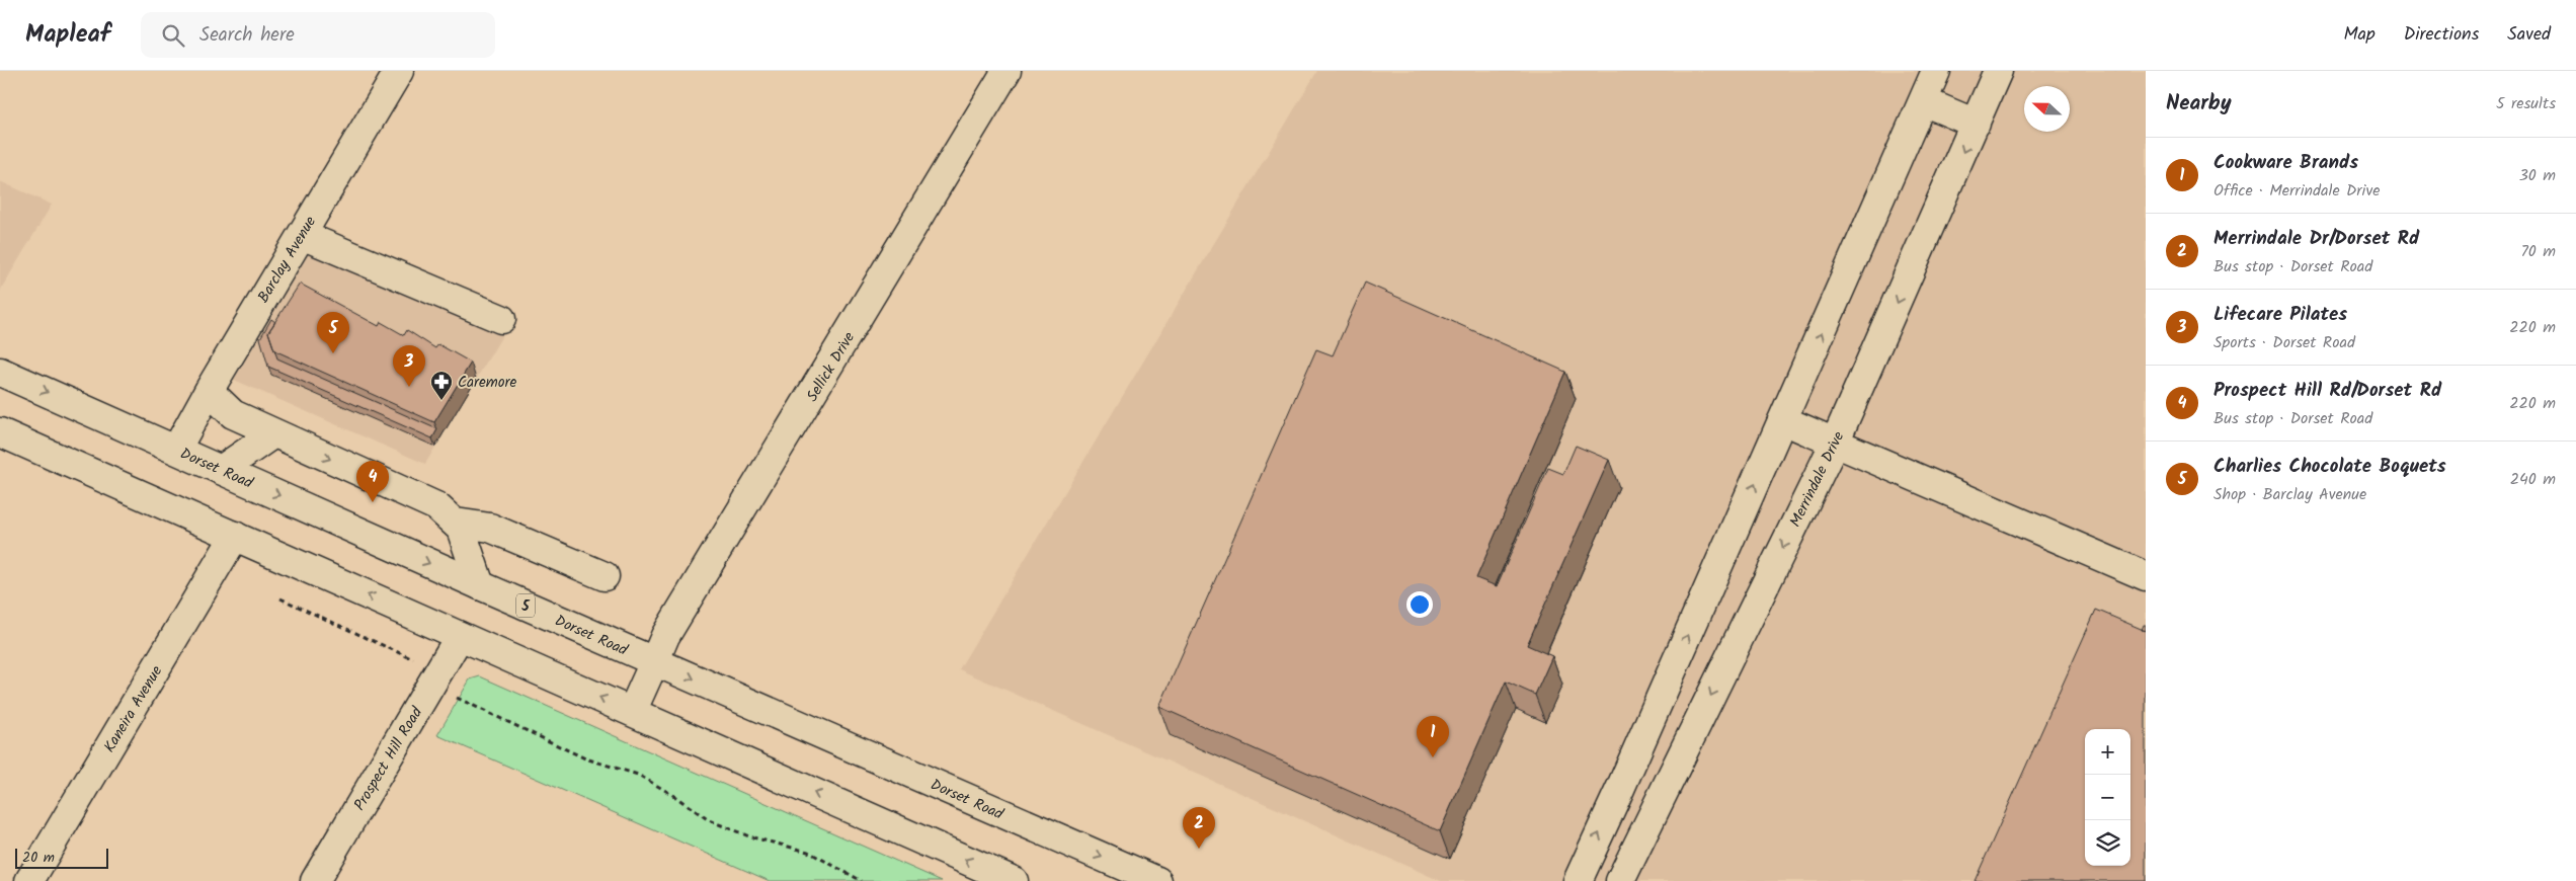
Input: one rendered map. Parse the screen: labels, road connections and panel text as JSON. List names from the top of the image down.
{
  "streets": {
    "street": [
      "Barclay Avenue",
      "Sellick Drive",
      "Dorset Road",
      "Merrindale Drive",
      "5",
      "Kaneira Avenue",
      "Prospect Hill Road"
    ]
  },
  "crossings": [
    ["Barclay Avenue", "Dorset Road"],
    ["Sellick Drive", "Dorset Road"]
  ],
  "places": {
    "pharmacy": ["Caremore"]
  },
  "scale_bar": "20 m",
  "north": "left",
  "page": {
    "header": "Mapleaf",
    "search": "Search here",
    "nav": ["Map", "Directions", "Saved"],
    "heading": ["Nearby", "5 results"],
    "list": [
      {
        "mark": "1",
        "name": "Cookware Brands",
        "note": "Office · Merrindale Drive",
        "value": "30 m"
      },
      {
        "mark": "2",
        "name": "Merrindale Dr/Dorset Rd",
        "note": "Bus stop · Dorset Road",
        "value": "70 m"
      },
      {
        "mark": "3",
        "name": "Lifecare Pilates",
        "note": "Sports · Dorset Road",
        "value": "220 m"
      },
      {
        "mark": "4",
        "name": "Prospect Hill Rd/Dorset Rd",
        "note": "Bus stop · Dorset Road",
        "value": "220 m"
      },
      {
        "mark": "5",
        "name": "Charlies Chocolate Boquets",
        "note": "Shop · Barclay Avenue",
        "value": "240 m"
      }
    ],
    "pins": [
      "5",
      "3",
      "4",
      "1",
      "2"
    ],
    "map_buttons": ["+", "−"],
    "scale": "20 m"
  }
}
